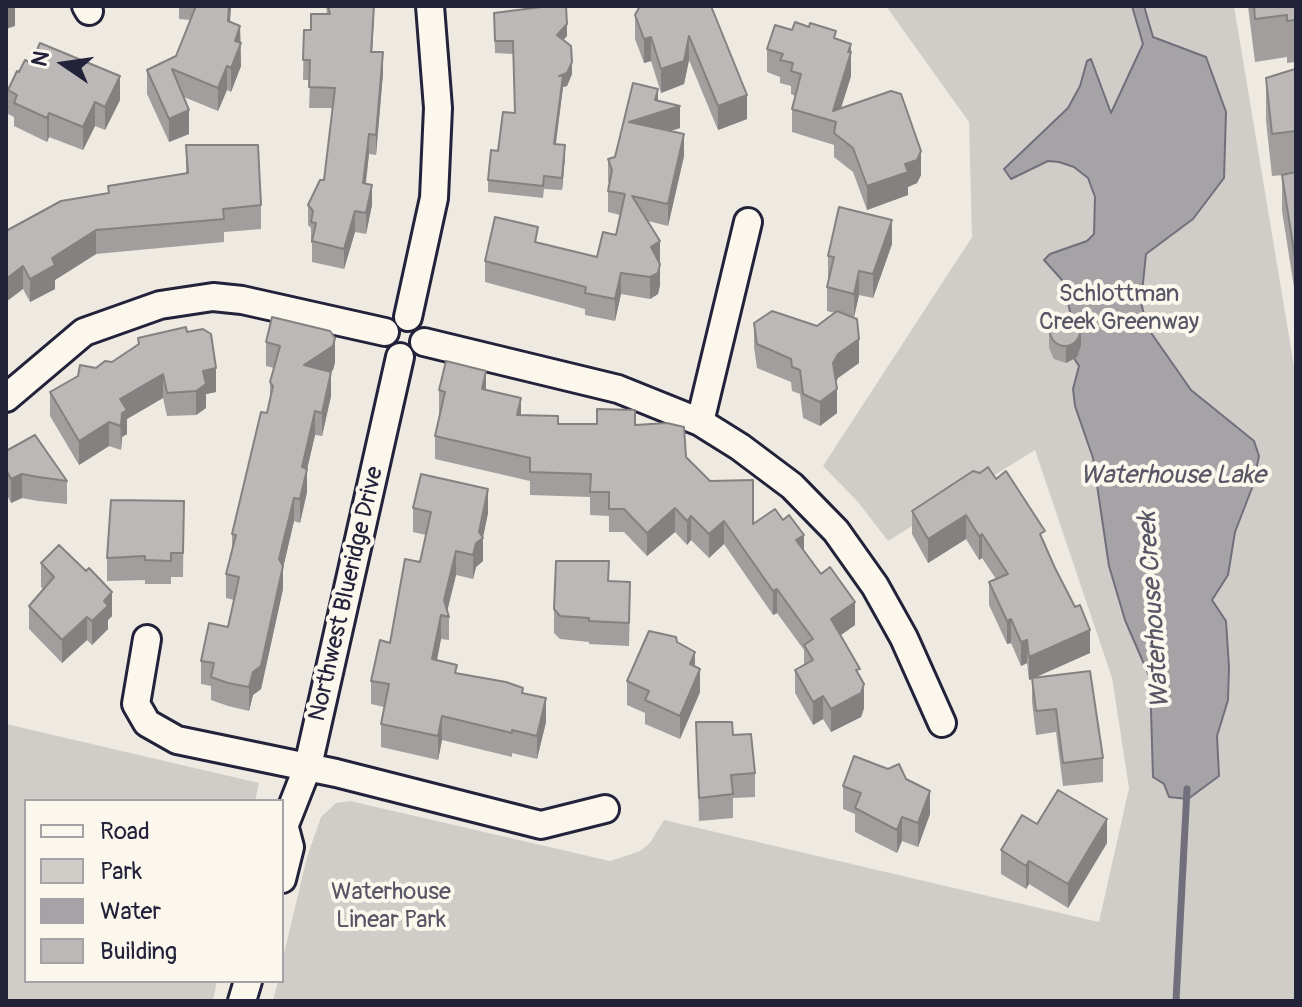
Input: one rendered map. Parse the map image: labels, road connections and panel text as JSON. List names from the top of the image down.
{
  "streets": {
    "street": ["Northwest Blueridge Drive"]
  },
  "water": ["Waterhouse Lake", "Waterhouse Creek"],
  "parks": ["Schlottman Creek Greenway", "Waterhouse Linear Park"],
  "legend": [
    "Road",
    "Park",
    "Water",
    "Building"
  ],
  "north": "left"
}
